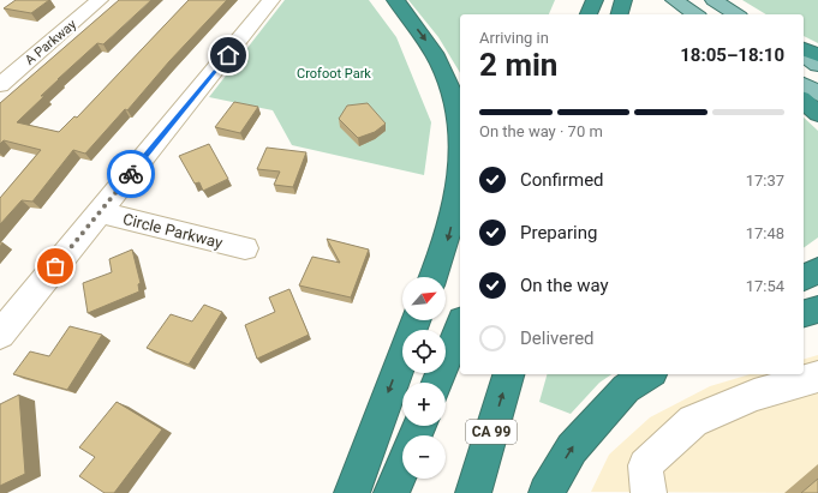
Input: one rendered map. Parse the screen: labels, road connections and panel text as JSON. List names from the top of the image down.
{
  "streets": {
    "highway": ["CA 99"],
    "street": ["A Parkway", "Circle Parkway"]
  },
  "parks": ["Crofoot Park"],
  "north": "top right",
  "page": {
    "heading": ["2 min", "Arriving in", "18:05–18:10"],
    "bar": "On the way · 70 m",
    "list": [
      ["Confirmed", "17:37"],
      ["Preparing", "17:48"],
      ["On the way", "17:54"],
      "Delivered"
    ],
    "map_buttons": ["+", "−"]
  }
}
